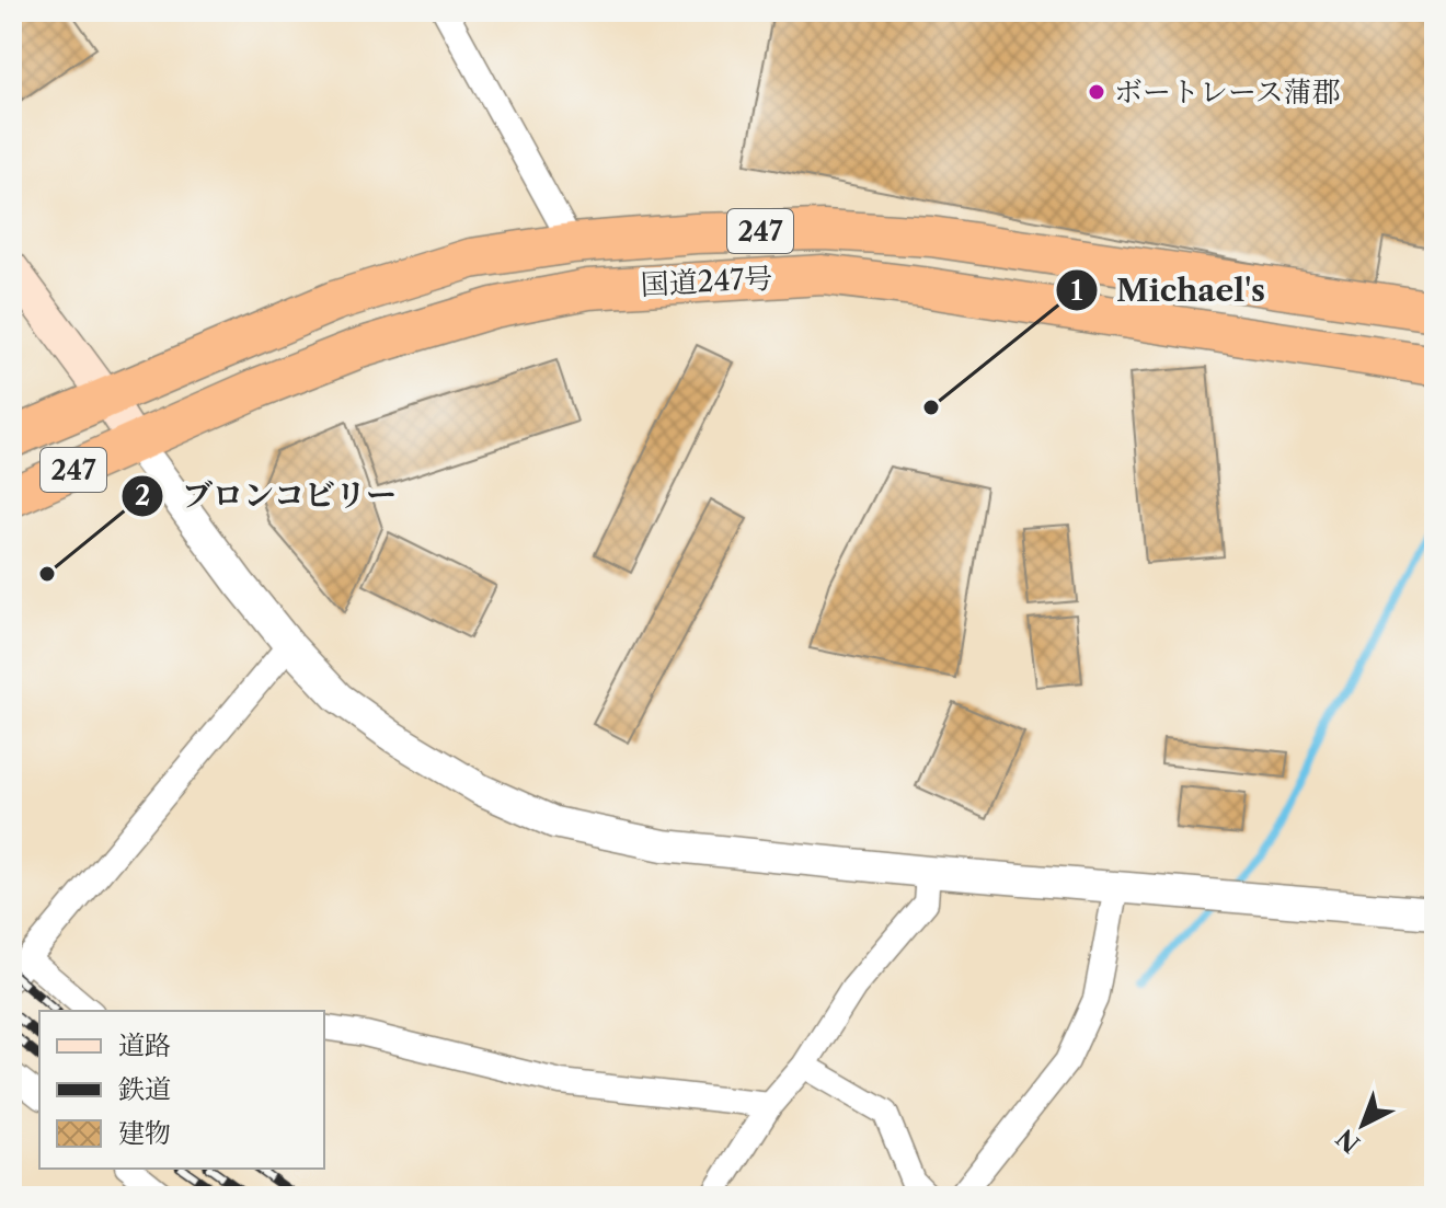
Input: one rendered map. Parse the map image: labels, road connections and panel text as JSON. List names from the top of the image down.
{
  "streets": {
    "highway": ["247", "国道247号"]
  },
  "places": ["ボートレース蒲郡", "Michael's", "ブロンコビリー"],
  "legend": ["道路", "鉄道", "建物"],
  "north": "bottom left"
}
